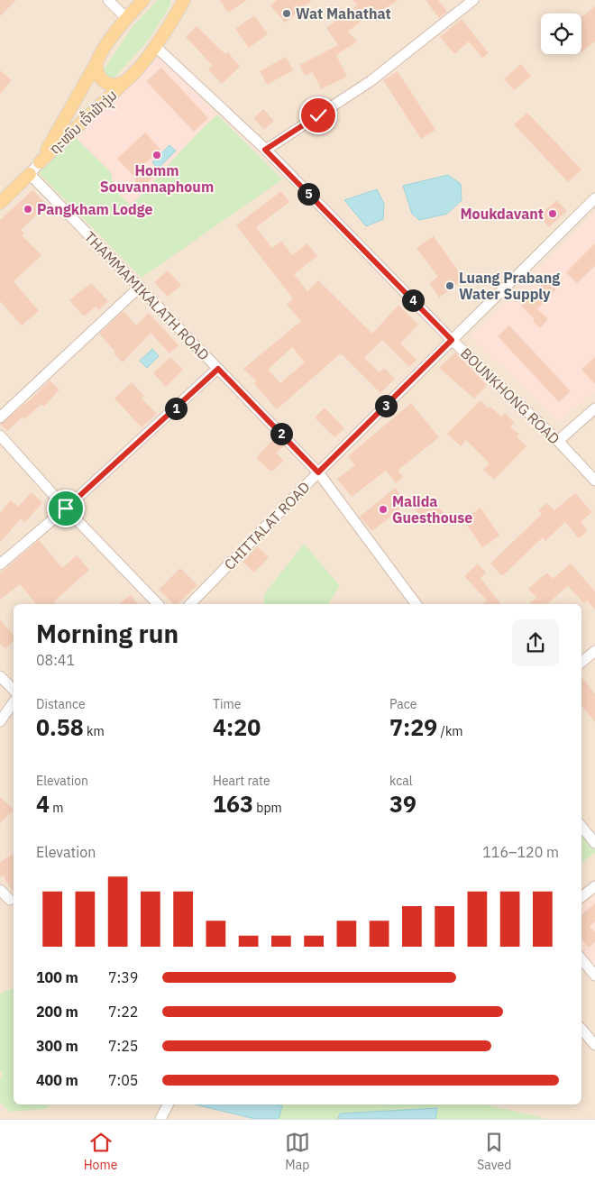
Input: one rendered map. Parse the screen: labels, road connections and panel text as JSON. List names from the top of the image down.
{
  "streets": {
    "main road": ["ຖະໜົນ ເຈົ້າຟ້າງຸ່ມ"],
    "street": ["THAMMAMIKALATH ROAD", "BOUNKHONG ROAD", "CHITTALAT ROAD"]
  },
  "crossings": [
    ["ຖະໜົນ ເຈົ້າຟ້າງຸ່ມ", "THAMMAMIKALATH ROAD"],
    ["ຖະໜົນ ເຈົ້າຟ້າງຸ່ມ", "BOUNKHONG ROAD"],
    ["THAMMAMIKALATH ROAD", "CHITTALAT ROAD"],
    ["BOUNKHONG ROAD", "CHITTALAT ROAD"]
  ],
  "places": [
    "Wat Mahathat",
    "Homm Souvannaphoum",
    "Pangkham Lodge",
    "Moukdavant",
    "Luang Prabang Water Supply",
    "Malida Guesthouse"
  ],
  "page": {
    "pins": [
      "5",
      "4",
      "3",
      "1",
      "2"
    ],
    "heading": ["Morning run", "08:41"],
    "stats": [
      ["Distance", "0.58 km"],
      ["Time", "4:20"],
      ["Pace", "7:29 /km"],
      ["Elevation", "4 m"],
      ["Heart rate", "163 bpm"],
      ["kcal", "39"]
    ],
    "chart": ["Elevation", "116–120 m"],
    "list": [
      {
        "name": "100 m",
        "note": "7:39"
      },
      {
        "name": "200 m",
        "note": "7:22"
      },
      {
        "name": "300 m",
        "note": "7:25"
      },
      {
        "name": "400 m",
        "note": "7:05"
      }
    ],
    "tabs": ["Home", "Map", "Saved"]
  }
}
